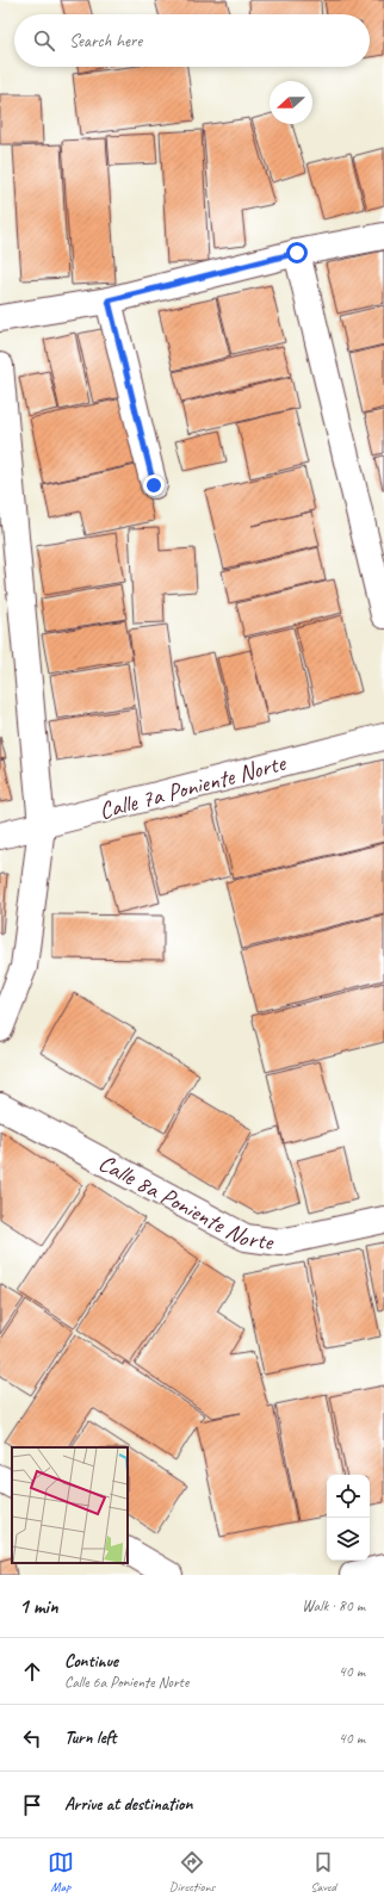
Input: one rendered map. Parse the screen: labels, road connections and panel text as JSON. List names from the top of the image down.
{
  "streets": {
    "street": ["Calle 7a Poniente Norte", "Calle 8a Poniente Norte"]
  },
  "north": "left",
  "page": {
    "search": "Search here",
    "heading": ["1 min", "Walk · 80 m"],
    "list": [
      ["Continue", "Calle 6a Poniente Norte", "40 m"],
      ["Turn left", "40 m"],
      "Arrive at destination"
    ],
    "nav": ["Map", "Directions", "Saved"]
  }
}
